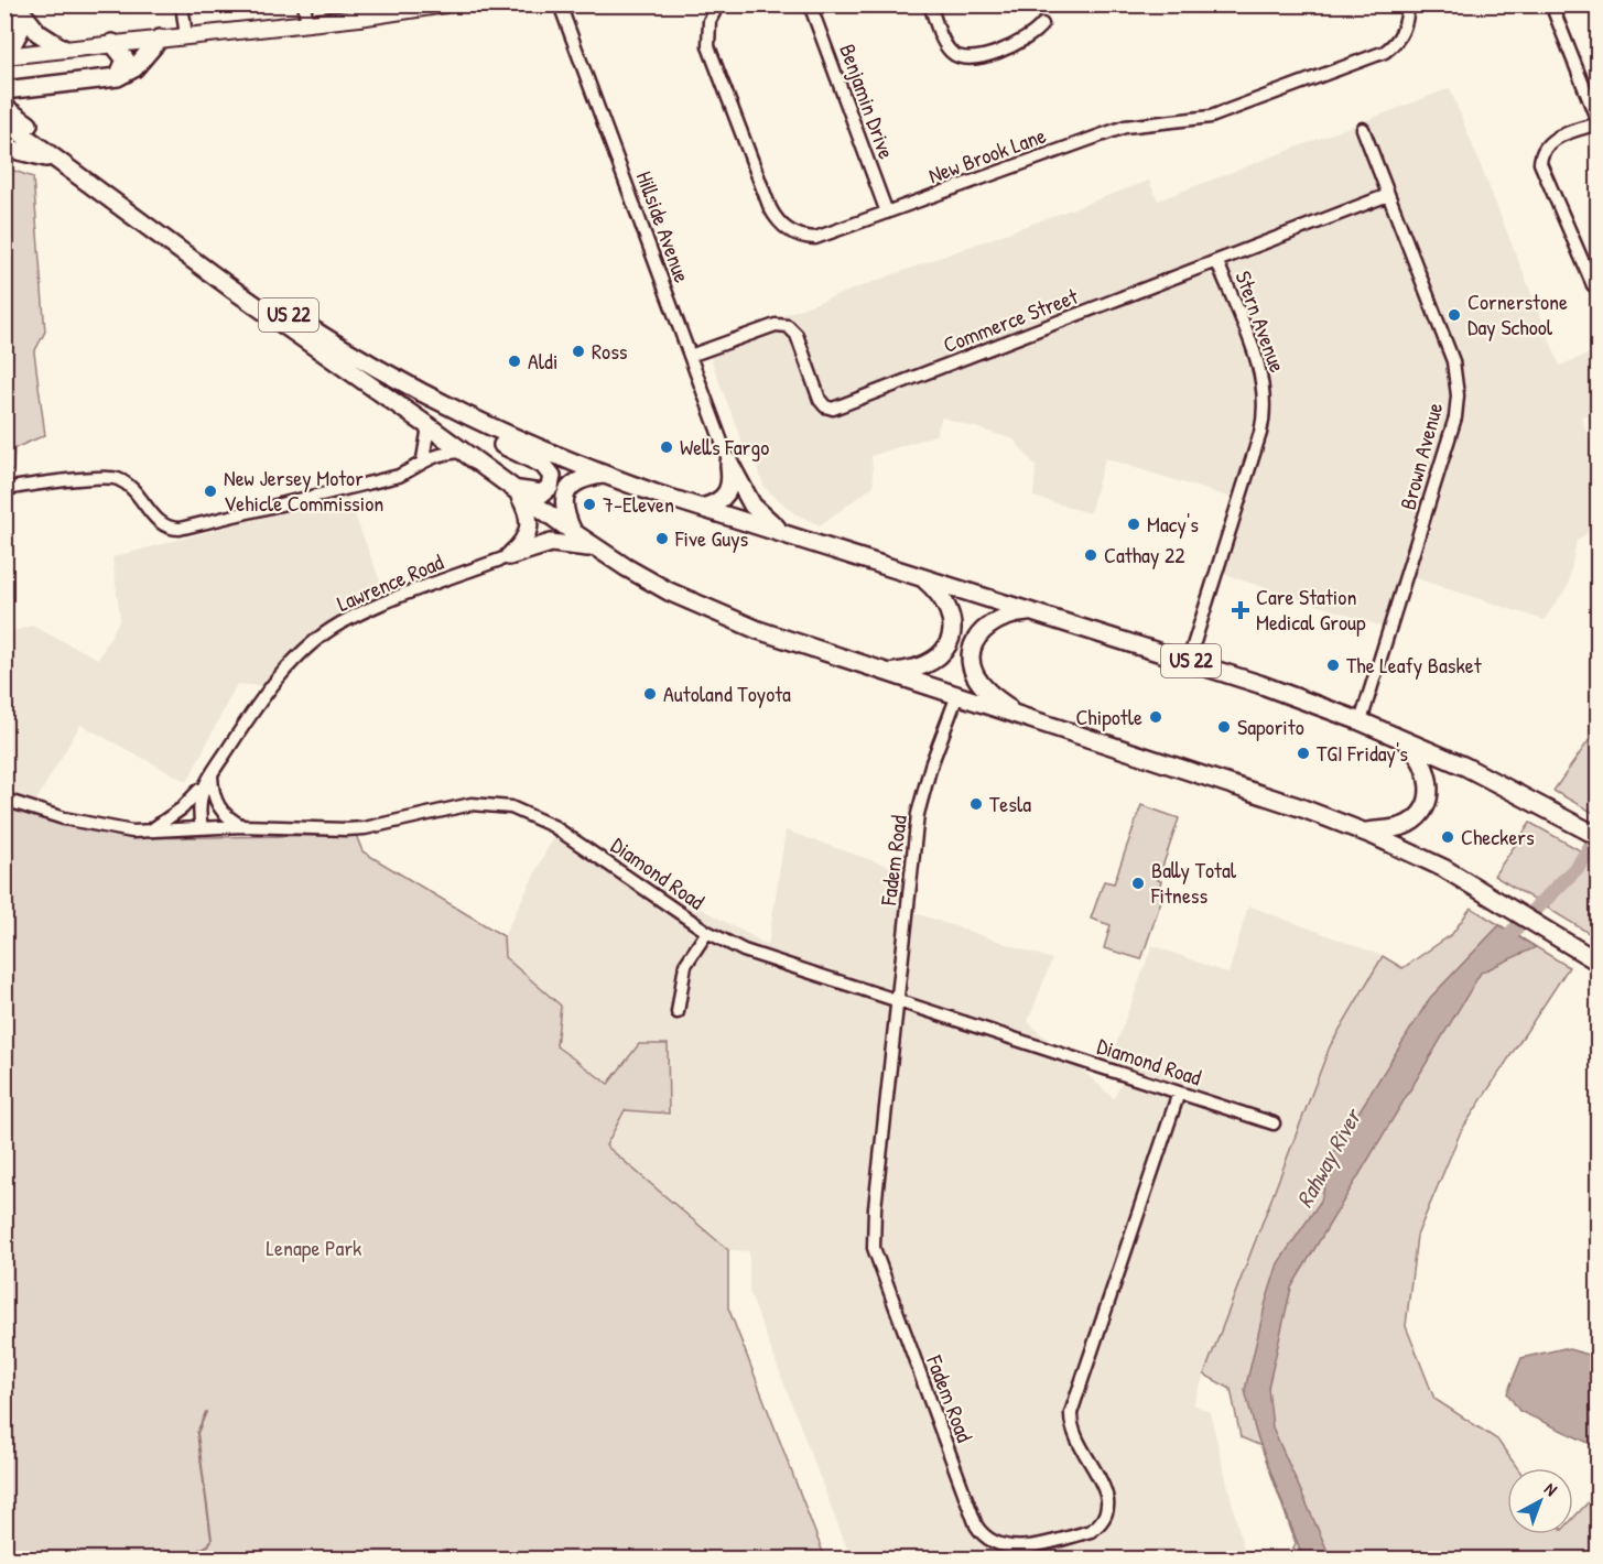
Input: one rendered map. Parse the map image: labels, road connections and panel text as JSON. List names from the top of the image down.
{
  "streets": {
    "highway": ["US 22"],
    "street": [
      "Benjamin Drive",
      "New Brook Lane",
      "Hillside Avenue",
      "Commerce Street",
      "Stern Avenue",
      "Brown Avenue",
      "Lawrence Road",
      "Fadem Road",
      "Diamond Road"
    ]
  },
  "crossings": [
    ["Benjamin Drive", "New Brook Lane"],
    ["Hillside Avenue", "Commerce Street"],
    ["US 22", "Stern Avenue"],
    ["US 22", "Brown Avenue"],
    ["US 22", "Fadem Road"],
    ["Commerce Street", "Stern Avenue"],
    ["Commerce Street", "Brown Avenue"],
    ["Lawrence Road", "Diamond Road"],
    ["Fadem Road", "Diamond Road"]
  ],
  "water": ["Rahway River"],
  "parks": ["Lenape Park"],
  "places": {
    "other": [
      "Cornerstone Day School",
      "Ross",
      "Aldi",
      "Wells Fargo",
      "New Jersey Motor Vehicle Commission",
      "7-Eleven",
      "Macy's",
      "Five Guys",
      "Cathay 22",
      "The Leafy Basket",
      "Autoland Toyota",
      "Chipotle",
      "Saporito",
      "TGI Friday's",
      "Tesla",
      "Checkers",
      "Bally Total Fitness"
    ],
    "health": ["Care Station Medical Group"]
  },
  "north": "top right"
}
